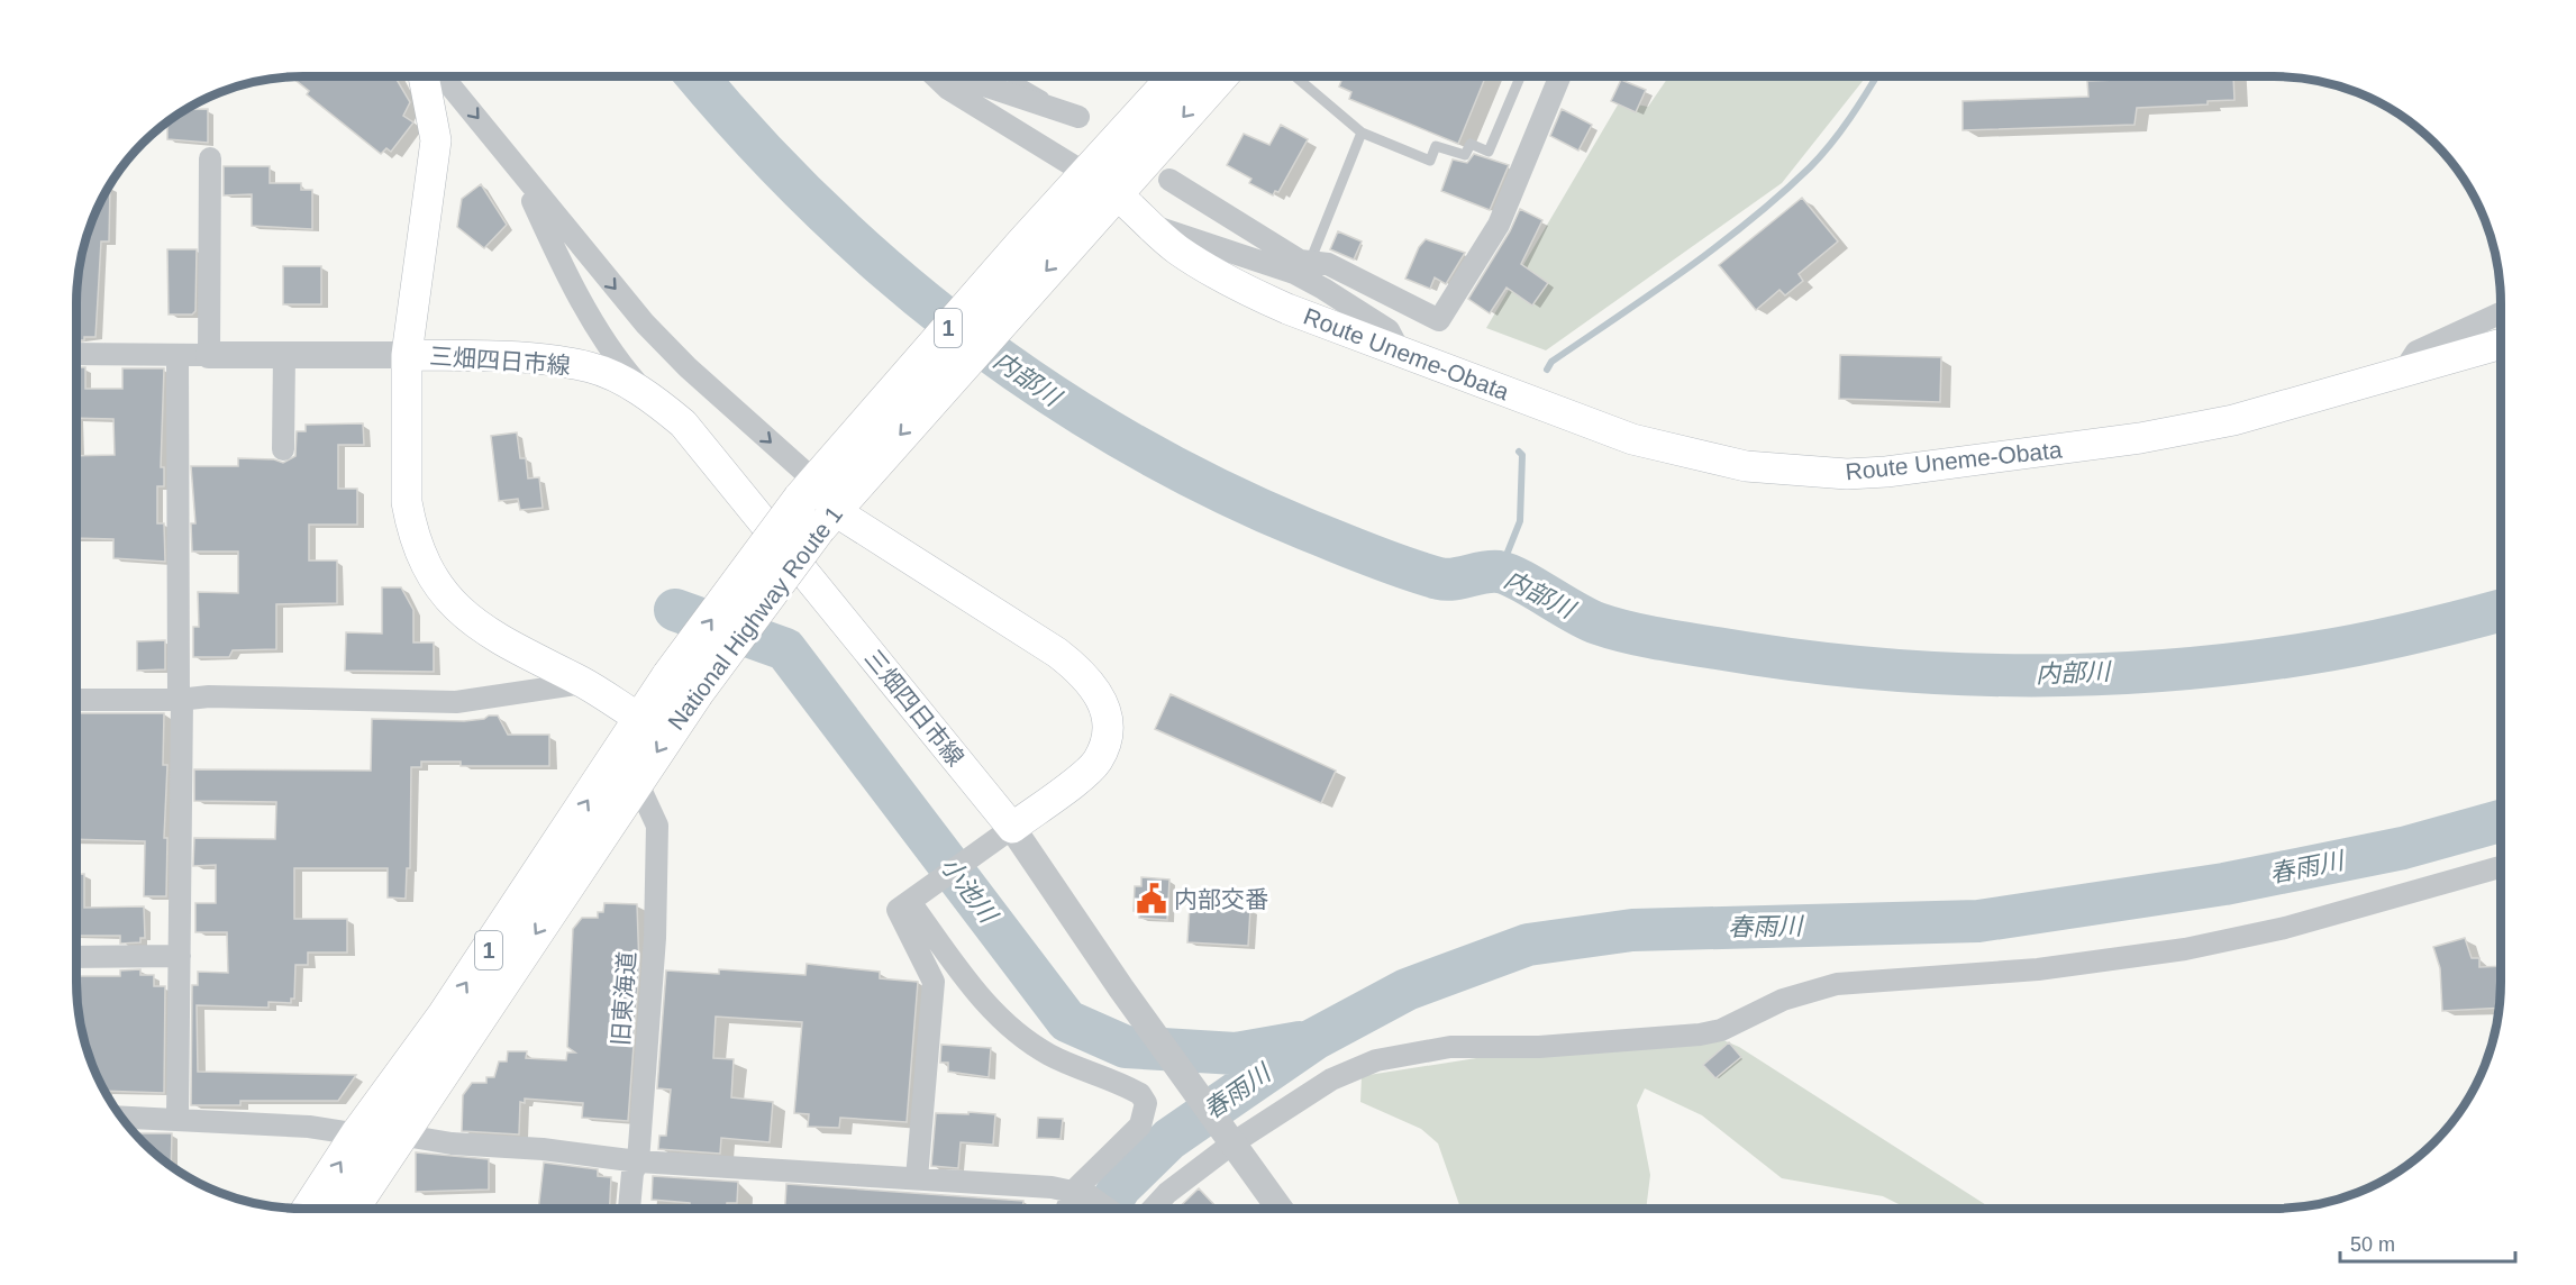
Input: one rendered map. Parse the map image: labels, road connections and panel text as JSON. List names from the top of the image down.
{
  "streets": {
    "highway": ["1", "National Highway Route 1"],
    "main road": ["Route Uneme-Obata", "三畑四日市線"],
    "street": ["旧東海道"]
  },
  "crossings": [
    ["Route Uneme-Obata", "National Highway Route 1"],
    ["National Highway Route 1", "旧東海道"]
  ],
  "water": ["内部川", "春雨川", "小池川"],
  "places": {
    "public building": ["内部交番"]
  },
  "scale_bar": "50 m"
}
